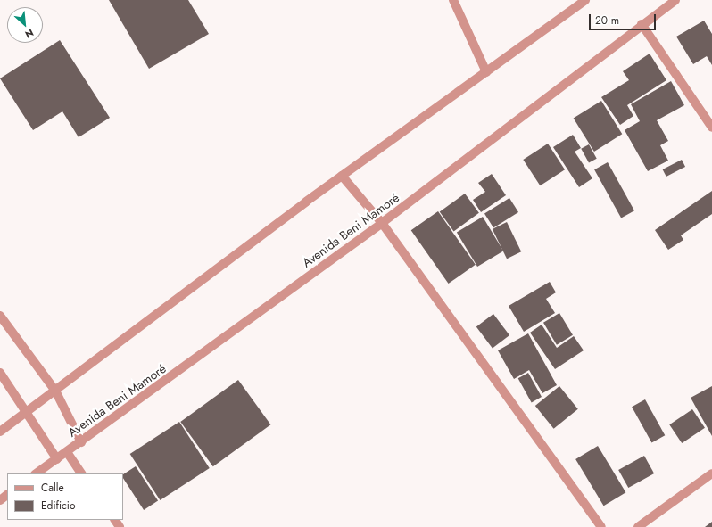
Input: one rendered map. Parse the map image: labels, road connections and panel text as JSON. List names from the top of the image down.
{
  "streets": {
    "street": ["Avenida Beni Mamoré"]
  },
  "legend": ["Calle", "Edificio"],
  "scale_bar": "20 m",
  "north": "bottom right"
}
